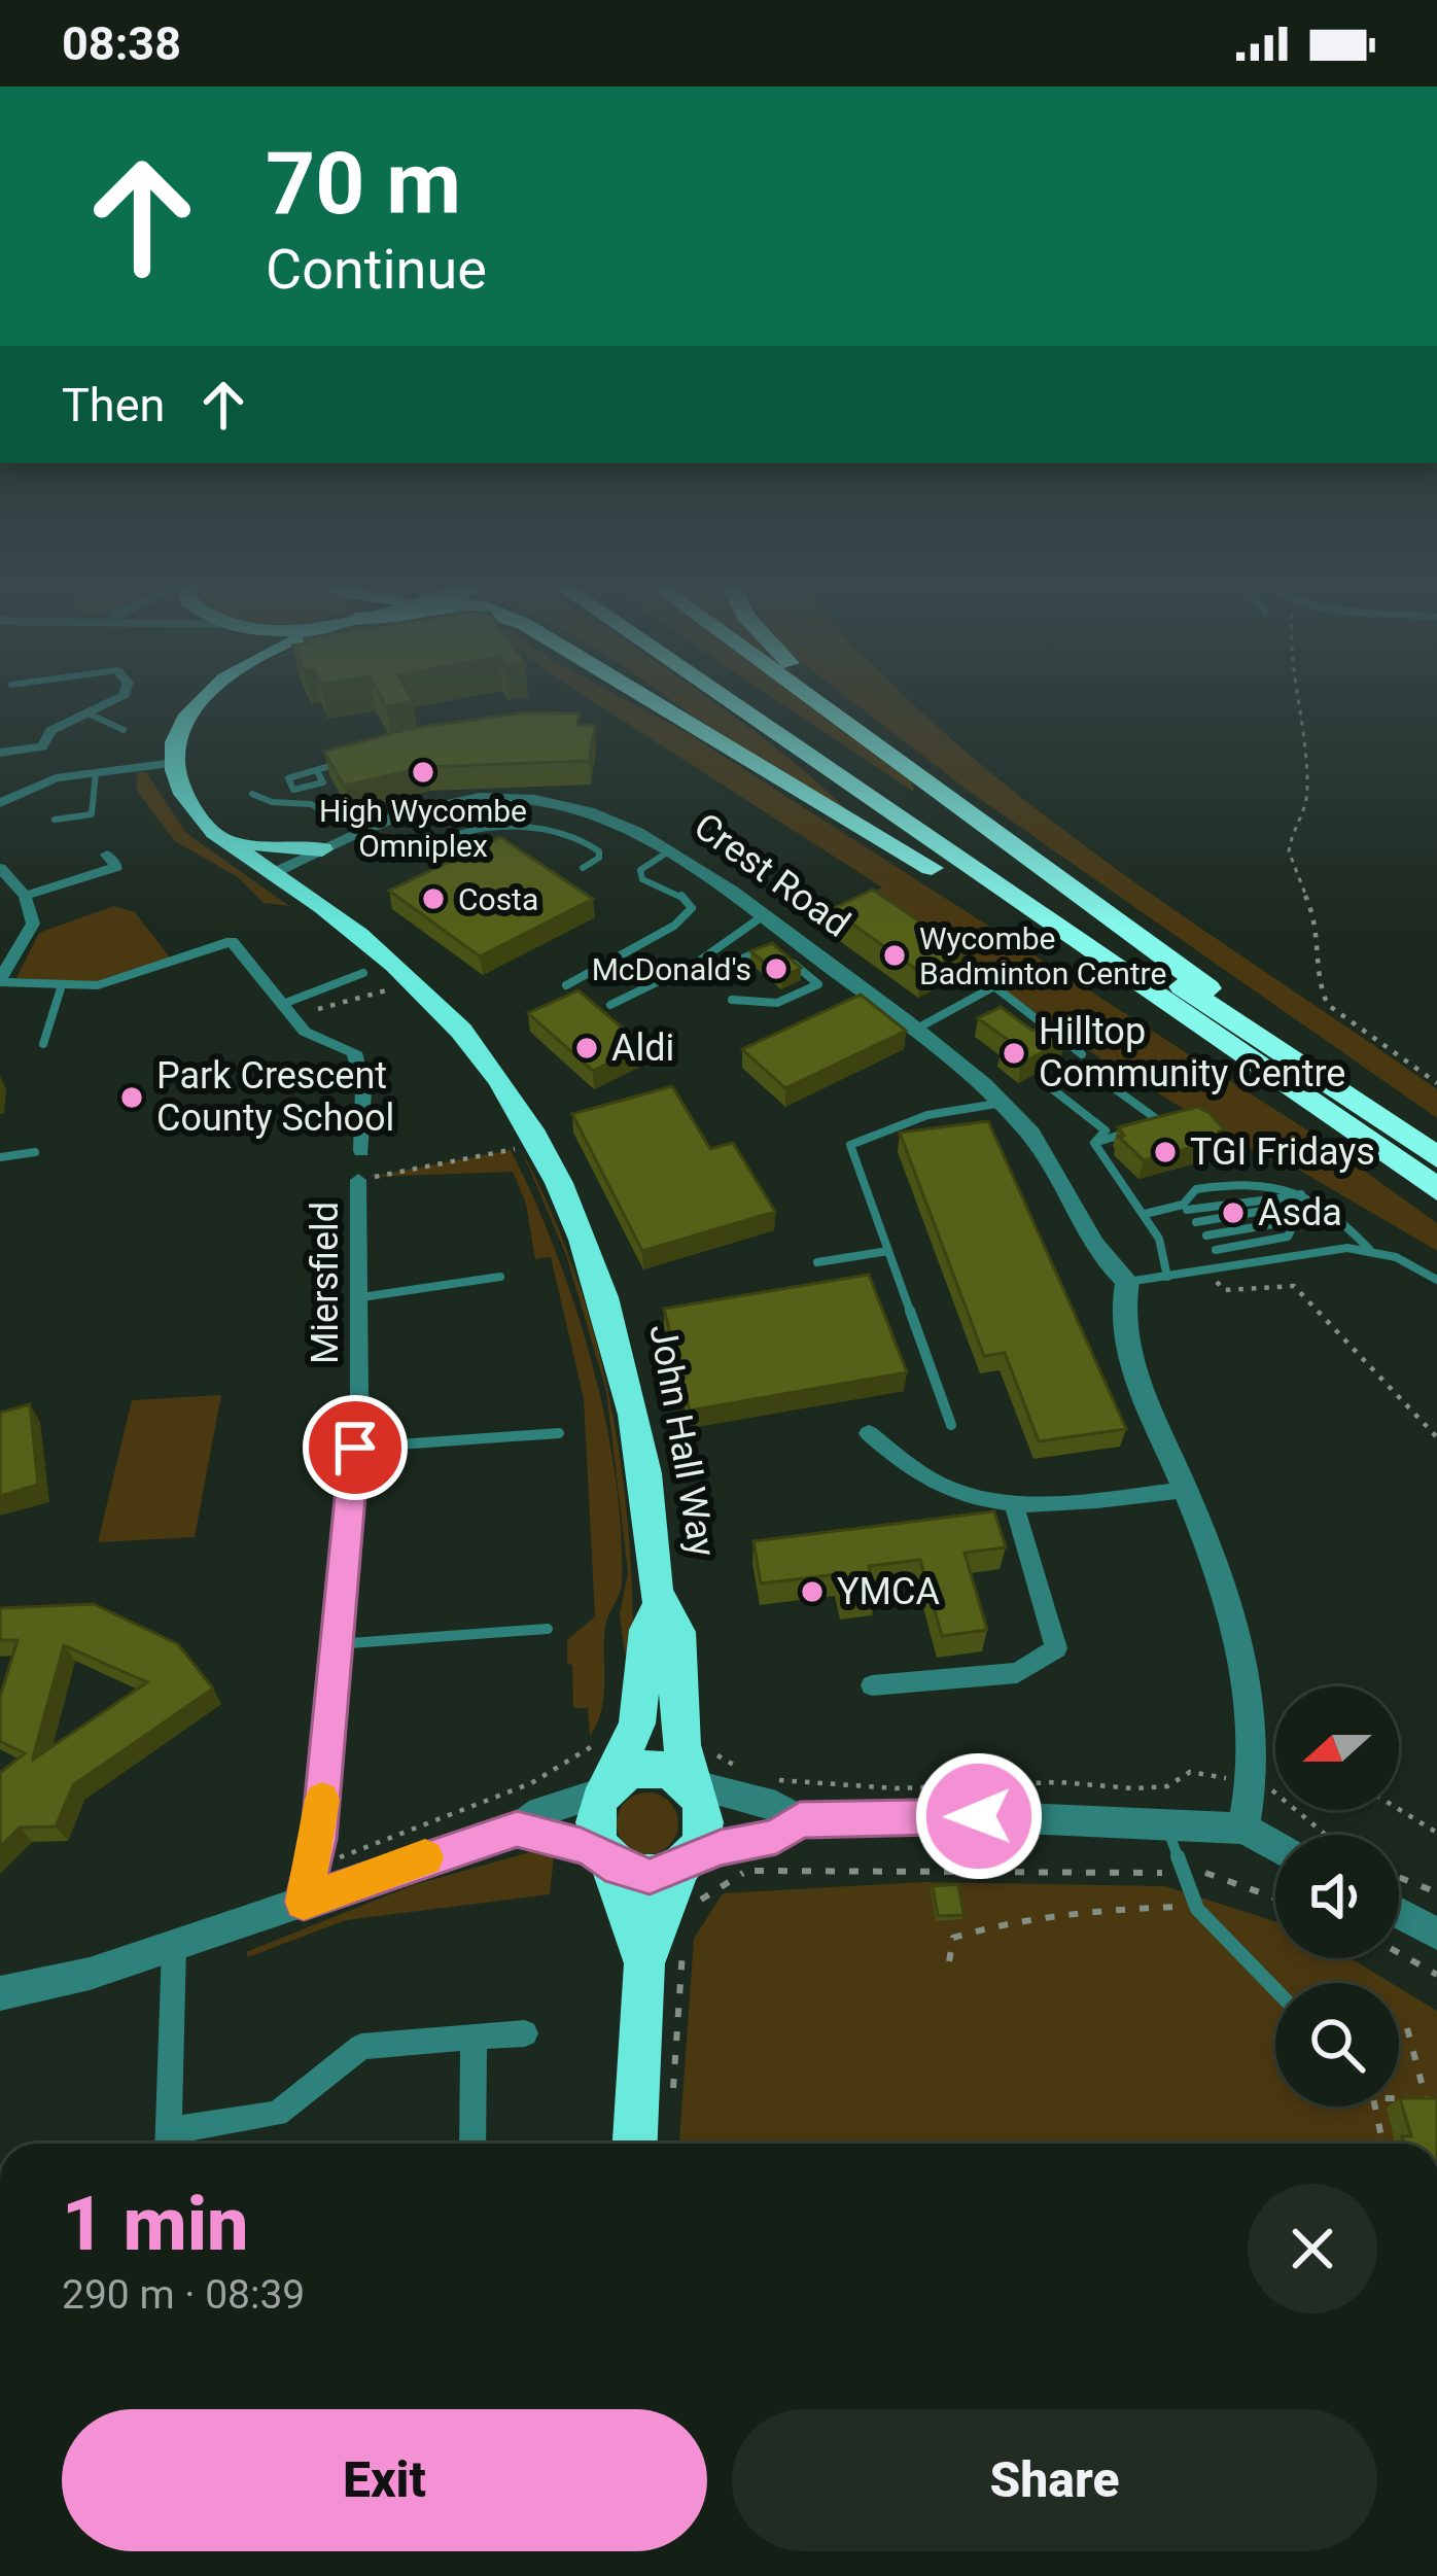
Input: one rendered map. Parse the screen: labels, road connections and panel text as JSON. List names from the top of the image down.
{
  "streets": {
    "highway": ["John Hall Way"],
    "street": ["Crest Road", "Miersfield"]
  },
  "crossings": [
    ["Crest Road", "John Hall Way"]
  ],
  "places": [
    "High Wycombe Omniplex",
    "Costa",
    "Wycombe Badminton Centre",
    "McDonald's",
    "Aldi",
    "Hilltop Community Centre",
    "Park Crescent County School",
    "TGI Fridays",
    "Asda",
    "YMCA"
  ],
  "north": "left",
  "page": {
    "status": "08:38",
    "turn": ["70 m", "Continue"],
    "then": "Then",
    "heading": ["1 min", "290 m · 08:39"],
    "buttons": ["Exit", "Share"]
  }
}
